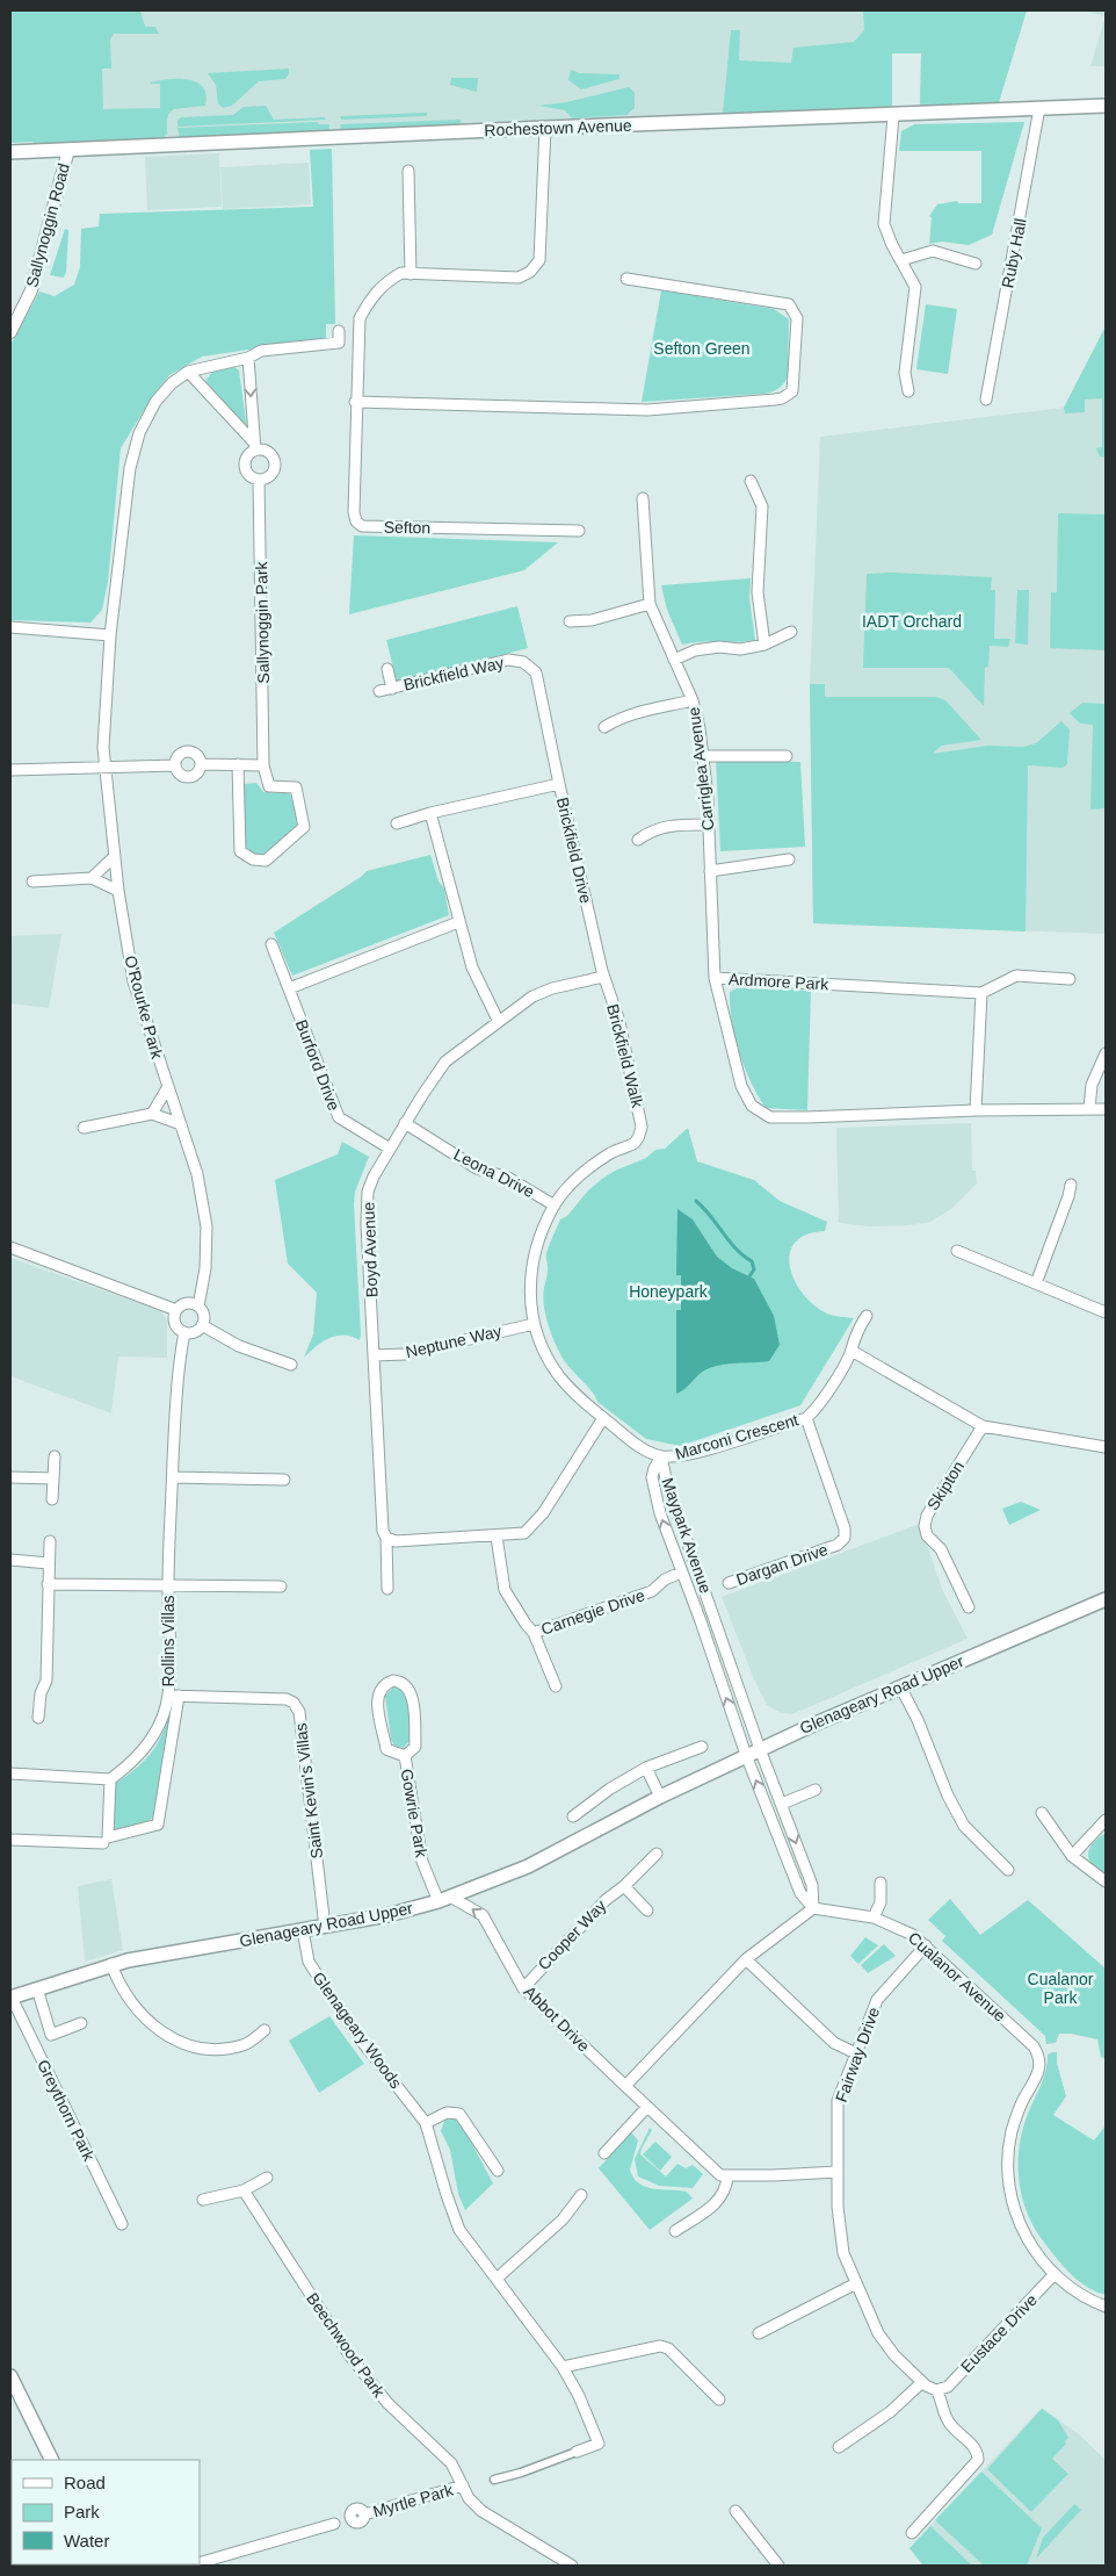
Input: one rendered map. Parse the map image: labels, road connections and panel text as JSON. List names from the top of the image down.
{
  "streets": {
    "main road": ["Rochestown Avenue", "Glenageary Road Upper"],
    "street": [
      "Sallynoggin Road",
      "Ruby Hall",
      "Sefton",
      "Sallynoggin Park",
      "Brickfield Way",
      "Carriglea Avenue",
      "Brickfield Drive",
      "Ardmore Park",
      "O'Rourke Park",
      "Brickfield Walk",
      "Burford Drive",
      "Leona Drive",
      "Boyd Avenue",
      "Neptune Way",
      "Marconi Crescent",
      "Skipton",
      "Maypark Avenue",
      "Dargan Drive",
      "Carnegie Drive",
      "Rollins Villas",
      "Saint Kevin's Villas",
      "Gowrie Park",
      "Cooper Way",
      "Cualanor Avenue",
      "Abbot Drive",
      "Glenageary Woods",
      "Fairway Drive",
      "Greythorn Park",
      "Eustace Drive",
      "Beechwood Park",
      "Myrtle Park"
    ]
  },
  "crossings": [
    ["Rochestown Avenue", "Sallynoggin Road"],
    ["Rochestown Avenue", "Ruby Hall"],
    ["Rochestown Avenue", "Sefton"],
    ["Brickfield Way", "Brickfield Drive"],
    ["Carriglea Avenue", "Ardmore Park"],
    ["Brickfield Drive", "Brickfield Walk"],
    ["Brickfield Drive", "Boyd Avenue"],
    ["O'Rourke Park", "Rollins Villas"],
    ["Brickfield Walk", "Boyd Avenue"],
    ["Brickfield Walk", "Marconi Crescent"],
    ["Burford Drive", "Boyd Avenue"],
    ["Leona Drive", "Boyd Avenue"],
    ["Leona Drive", "Marconi Crescent"],
    ["Boyd Avenue", "Neptune Way"],
    ["Neptune Way", "Marconi Crescent"],
    ["Marconi Crescent", "Maypark Avenue"],
    ["Marconi Crescent", "Dargan Drive"],
    ["Maypark Avenue", "Carnegie Drive"],
    ["Maypark Avenue", "Glenageary Road Upper"],
    ["Rollins Villas", "Saint Kevin's Villas"],
    ["Glenageary Road Upper", "Saint Kevin's Villas"],
    ["Glenageary Road Upper", "Gowrie Park"],
    ["Glenageary Road Upper", "Abbot Drive"],
    ["Glenageary Road Upper", "Glenageary Woods"],
    ["Glenageary Road Upper", "Greythorn Park"],
    ["Gowrie Park", "Abbot Drive"],
    ["Cooper Way", "Abbot Drive"],
    ["Cualanor Avenue", "Fairway Drive"],
    ["Cualanor Avenue", "Eustace Drive"],
    ["Fairway Drive", "Eustace Drive"],
    ["Beechwood Park", "Myrtle Park"]
  ],
  "parks": [
    "Sefton Green",
    "IADT Orchard",
    "Honeypark",
    "Cualanor Park"
  ],
  "legend": ["Road", "Park", "Water"]
}
